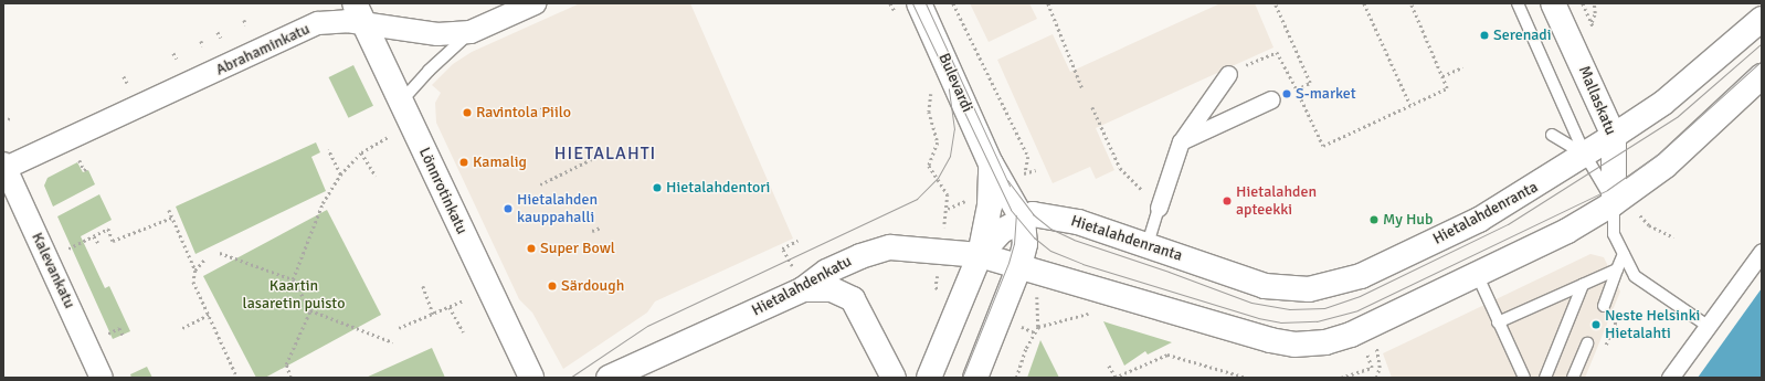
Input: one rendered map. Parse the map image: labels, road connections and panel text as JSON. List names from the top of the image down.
{
  "streets": {
    "main road": [
      "Bulevardi",
      "Mallaskatu",
      "Lönnrotinkatu",
      "Hietalahdenranta",
      "Hietalahdenkatu"
    ],
    "street": ["Abrahaminkatu", "Kalevankatu"]
  },
  "crossings": [
    ["Abrahaminkatu", "Lönnrotinkatu"],
    ["Abrahaminkatu", "Kalevankatu"],
    ["Bulevardi", "Hietalahdenranta"],
    ["Bulevardi", "Hietalahdenkatu"],
    ["Mallaskatu", "Hietalahdenranta"],
    ["Hietalahdenranta", "Hietalahdenkatu"]
  ],
  "districts": ["HIETALAHTI"],
  "parks": ["Kaartin lasaretin puisto"],
  "places": [
    "Serenadi",
    "S-market",
    "Ravintola Piilo",
    "Kamalig",
    "Hietalahdentori",
    "Hietalahden apteekki",
    "Hietalahden kauppahalli",
    "My Hub",
    "Super Bowl",
    "Särdough",
    "Neste Helsinki Hietalahti"
  ]
}
